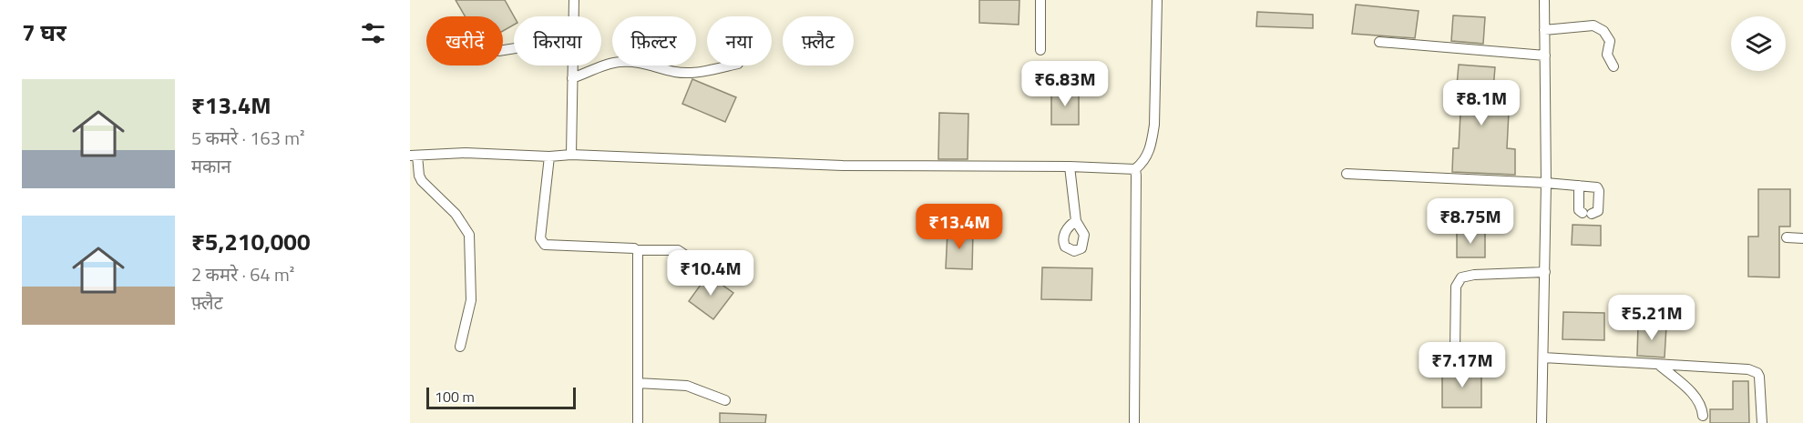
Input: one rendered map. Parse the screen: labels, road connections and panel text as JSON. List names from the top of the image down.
{
  "scale_bar": "100 m",
  "page": {
    "heading": "7 घर",
    "chip": [
      "खरीदें",
      "किराया",
      "फ़िल्टर",
      "नया",
      "फ़्लैट"
    ],
    "price": [
      "₹6.83M",
      "₹8.1M",
      "₹8.75M",
      "₹13.4M",
      "₹10.4M",
      "₹5.21M",
      "₹7.17M"
    ],
    "list": [
      {
        "name": "₹13.4M",
        "note": "5 कमरे · 163 m² · मकान"
      },
      {
        "name": "₹5,210,000",
        "note": "2 कमरे · 64 m² · फ़्लैट"
      }
    ],
    "scale": "100 m"
  }
}
